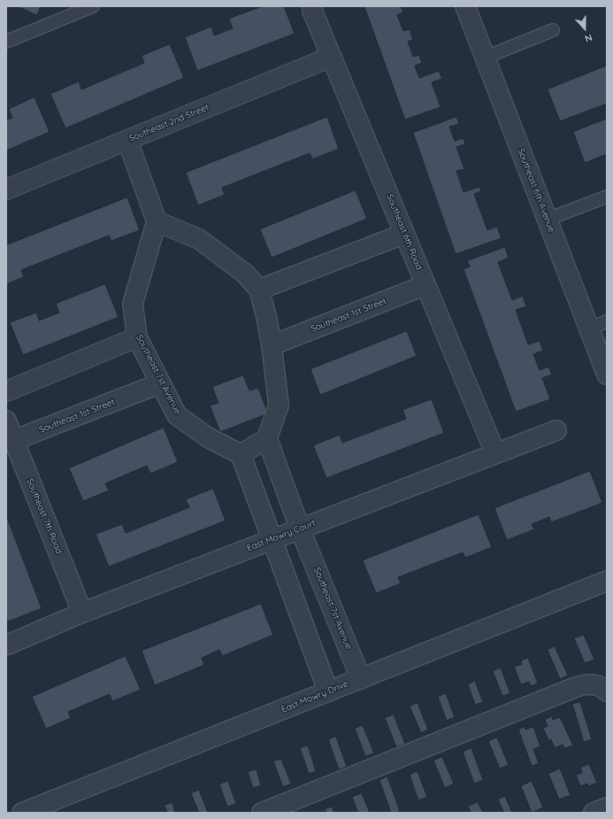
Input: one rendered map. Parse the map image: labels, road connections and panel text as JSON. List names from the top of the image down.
{
  "streets": {
    "street": [
      "Southeast 2nd Street",
      "Southeast 6th Avenue",
      "Southeast 6th Road",
      "Southeast 1st Street",
      "Southeast 7st Avenue",
      "Southeast 7th Road",
      "East Mowry Court",
      "East Mowry Drive"
    ]
  },
  "crossings": [
    ["Southeast 2nd Street", "Southeast 6th Road"],
    ["Southeast 6th Road", "Southeast 1st Street"],
    ["Southeast 6th Road", "East Mowry Court"],
    ["Southeast 1st Street", "Southeast 7st Avenue"],
    ["Southeast 1st Street", "Southeast 7th Road"],
    ["Southeast 7st Avenue", "East Mowry Court"],
    ["Southeast 7st Avenue", "East Mowry Drive"],
    ["Southeast 7th Road", "East Mowry Court"]
  ],
  "north": "bottom"
}
